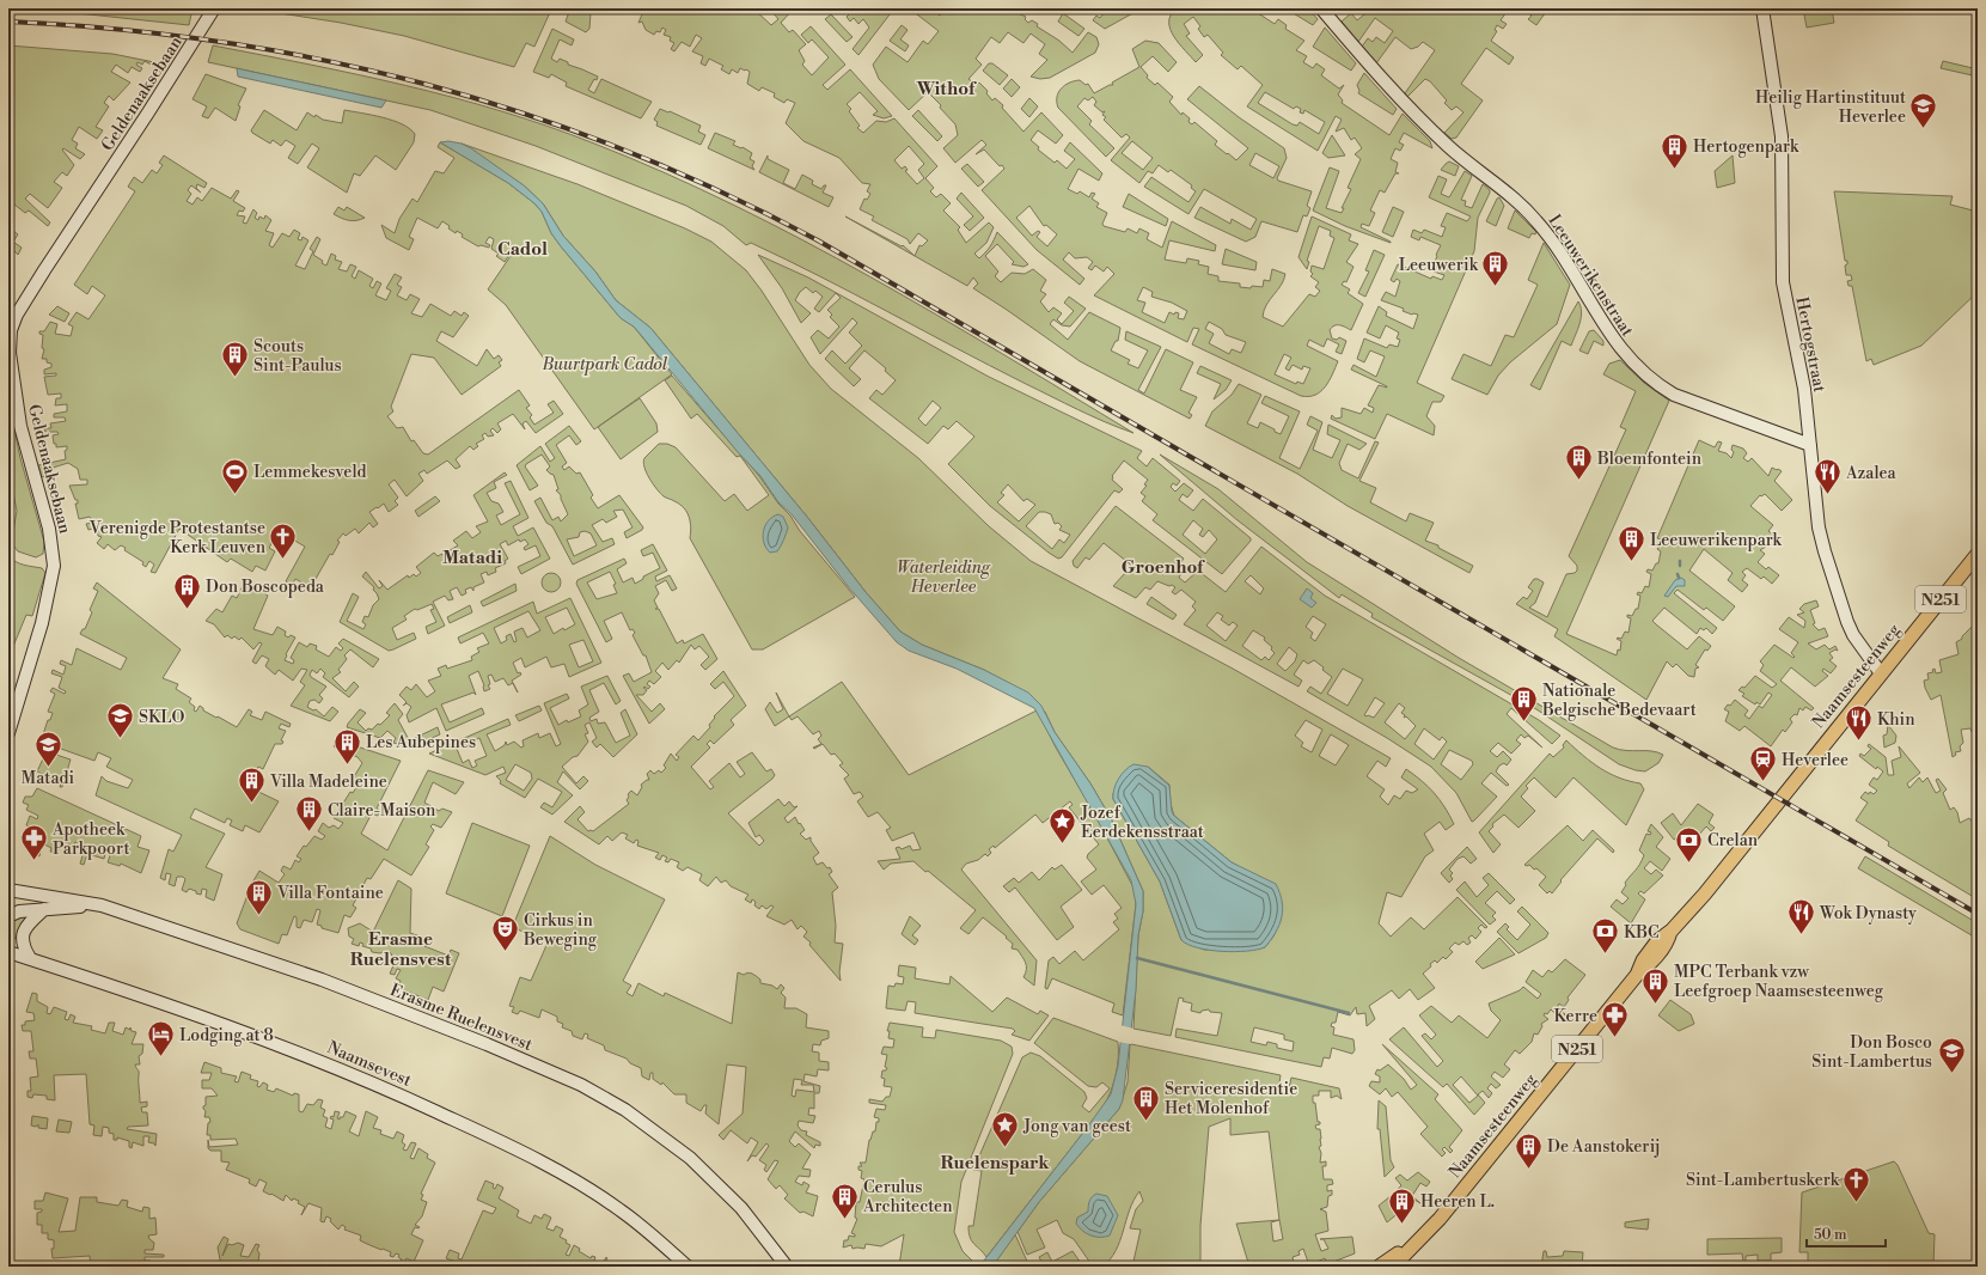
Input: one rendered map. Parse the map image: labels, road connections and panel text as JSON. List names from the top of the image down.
{
  "streets": {
    "main road": ["N251", "Naamsesteenweg"],
    "street": [
      "Geldenaaksebaan",
      "Leeuwerikenstraat",
      "Hertogstraat",
      "Erasme Ruelensvest",
      "Naamsevest"
    ]
  },
  "crossings": [
    ["Leeuwerikenstraat", "Hertogstraat"],
    ["Hertogstraat", "Naamsesteenweg"]
  ],
  "districts": [
    "Withof",
    "Cadol",
    "Matadi",
    "Groenhof",
    "Erasme Ruelensvest",
    "Ruelenspark"
  ],
  "parks": ["Buurtpark Cadol", "Waterleiding Heverlee"],
  "places": {
    "school or university": [
      "Heilig Hartinstituut Heverlee",
      "SKLO",
      "Matadi",
      "Don Bosco Sint-Lambertus"
    ],
    "building": [
      "Hertogenpark",
      "Leeuwerik",
      "Scouts Sint-Paulus",
      "Bloemfontein",
      "Leeuwerikenpark",
      "Don Boscopeda",
      "Nationale Belgische Bedevaart",
      "Les Aubepines",
      "Villa Madeleine",
      "Claire-Maison",
      "Villa Fontaine",
      "MPC Terbank vzw Leefgroep Naamsesteenweg",
      "Serviceresidentie Het Molenhof",
      "De Aanstokerij",
      "Cerulus Architecten",
      "Heeren L."
    ],
    "sports": ["Lemmekesveld"],
    "restaurant": ["Azalea", "Khin", "Wok Dynasty"],
    "church": ["Verenigde Protestantse Kerk Leuven", "Sint-Lambertuskerk"],
    "station": ["Heverlee"],
    "place": ["Jozef Eerdekensstraat", "Jong van geest"],
    "pharmacy": ["Apotheek Parkpoort", "Kerre"],
    "bank": ["Crelan", "KBC"],
    "theatre": ["Cirkus in Beweging"],
    "hotel": ["Lodging at 8"]
  },
  "scale_bar": "50 m"
}
